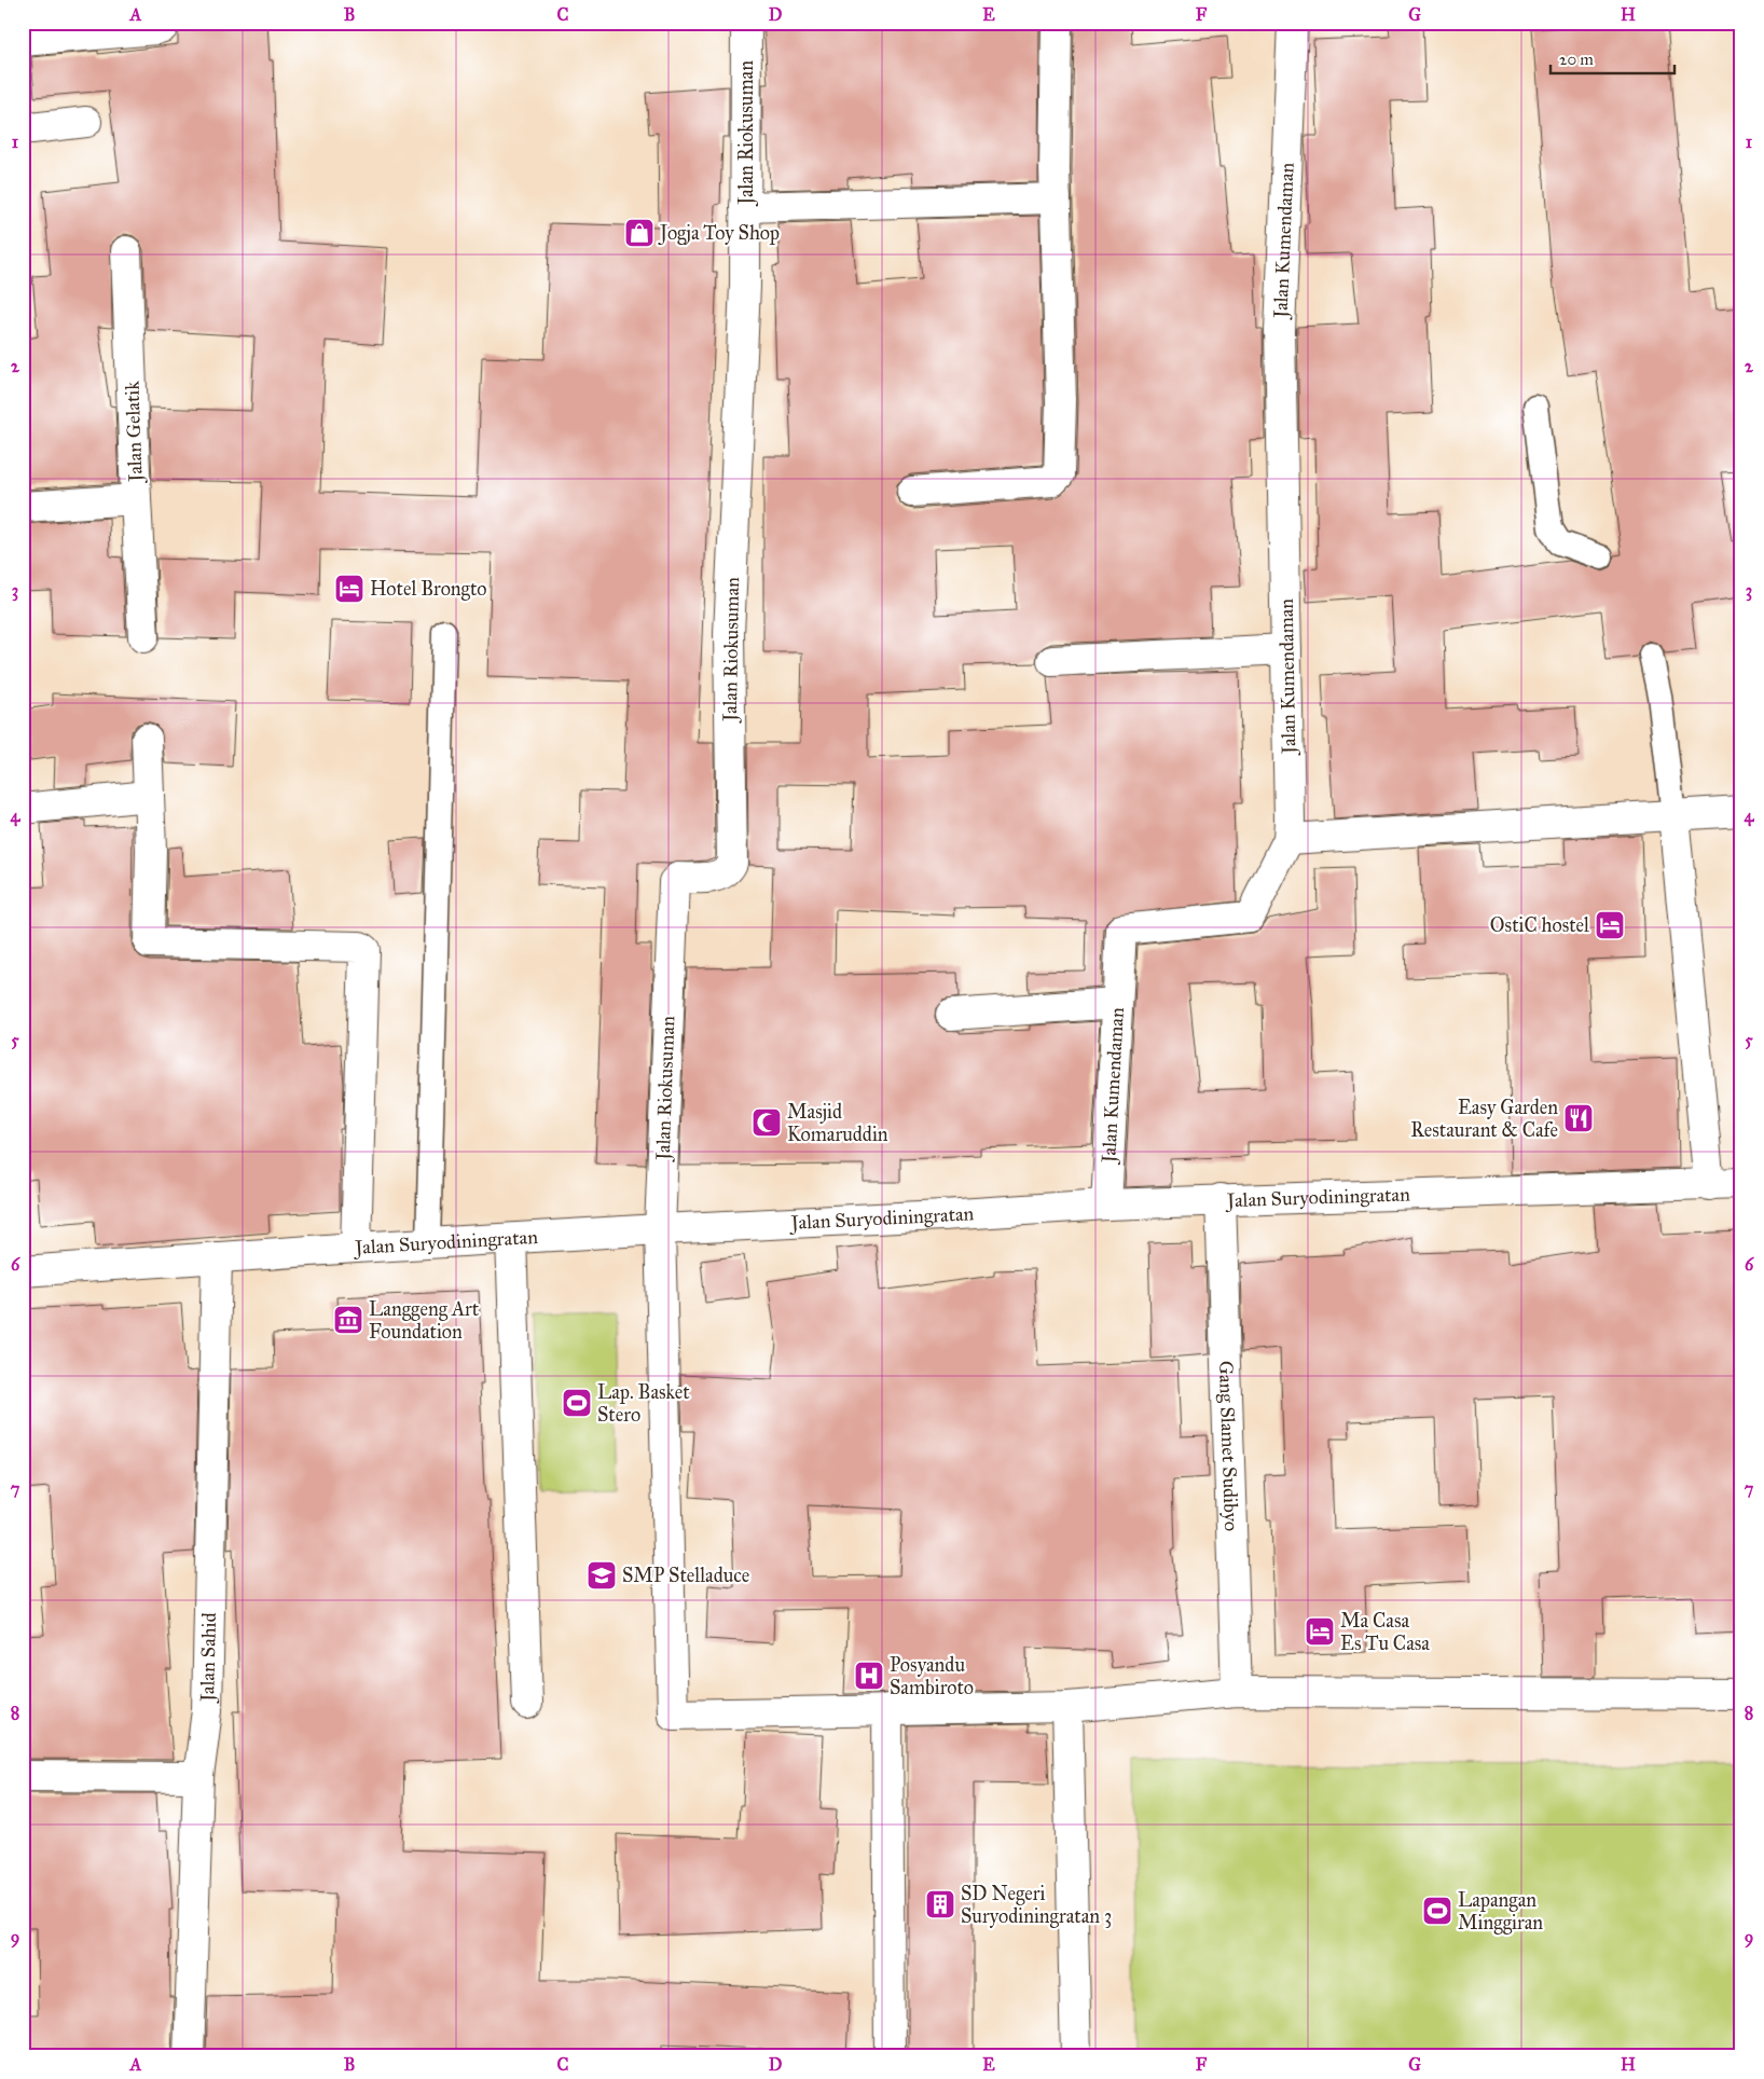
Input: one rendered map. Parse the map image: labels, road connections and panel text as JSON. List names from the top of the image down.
{
  "streets": {
    "street": [
      "Jalan Riokusuman",
      "Jalan Kumendaman",
      "Jalan Gelatik",
      "Jalan Suryodiningratan",
      "Gang Slamet Sudibyo",
      "Jalan Sahid"
    ]
  },
  "crossings": [
    ["Jalan Riokusuman", "Jalan Suryodiningratan"],
    ["Jalan Kumendaman", "Jalan Suryodiningratan"],
    ["Jalan Suryodiningratan", "Gang Slamet Sudibyo"],
    ["Jalan Suryodiningratan", "Jalan Sahid"]
  ],
  "places": {
    "shop": ["Jogja Toy Shop"],
    "hotel": ["Hotel Brongto", "OstiC hostel", "Ma Casa Es Tu Casa"],
    "restaurant": ["Easy Garden Restaurant & Cafe"],
    "mosque": ["Masjid Komaruddin"],
    "museum": ["Langgeng Art Foundation"],
    "sports": ["Lap. Basket Stero", "Lapangan Minggiran"],
    "school or university": ["SMP Stelladuce"],
    "hospital": ["Posyandu Sambiroto"],
    "building": ["SD Negeri Suryodiningratan 3"]
  },
  "scale_bar": "20 m",
  "grid": {
    "columns": [
      "A",
      "B",
      "C",
      "D",
      "E",
      "F",
      "G",
      "H"
    ],
    "rows": [
      "1",
      "2",
      "3",
      "4",
      "5",
      "6",
      "7",
      "8",
      "9"
    ]
  }
}
